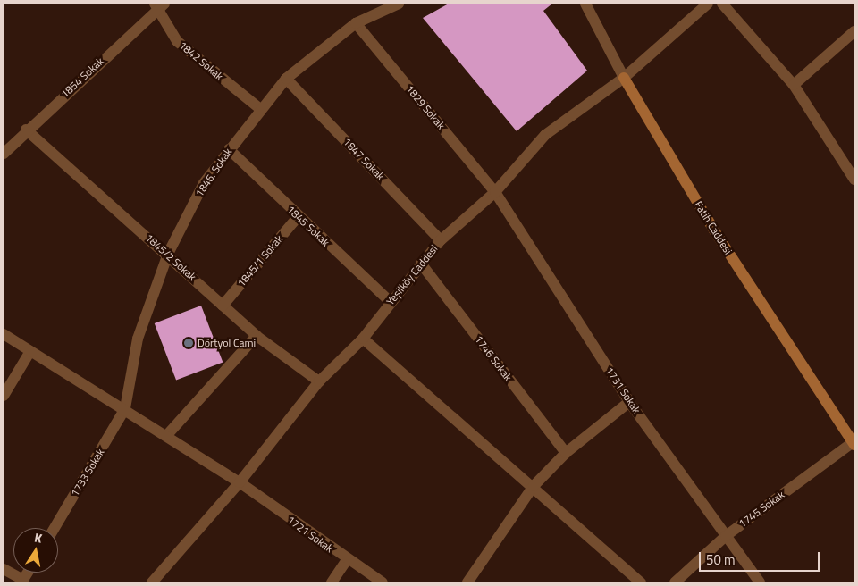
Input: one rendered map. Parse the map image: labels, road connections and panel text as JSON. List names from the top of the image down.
{
  "streets": {
    "main road": ["Fatih Caddesi"],
    "street": [
      "1842 Sokak",
      "1854 Sokak",
      "1829 Sokak",
      "1847 Sokak",
      "1846. Sokak",
      "1845 Sokak",
      "1845/2 Sokak",
      "1845/1 Sokak",
      "Yeşilköy Caddesi",
      "1746 Sokak",
      "1731 Sokak",
      "1733 Sokak",
      "1745 Sokak",
      "1721 Sokak"
    ]
  },
  "crossings": [
    ["1842 Sokak", "1854 Sokak"],
    ["1842 Sokak", "1846. Sokak"],
    ["1854 Sokak", "1845/2 Sokak"],
    ["1829 Sokak", "1846. Sokak"],
    ["1829 Sokak", "Yeşilköy Caddesi"],
    ["1829 Sokak", "1731 Sokak"],
    ["1847 Sokak", "1846. Sokak"],
    ["1847 Sokak", "Yeşilköy Caddesi"],
    ["1846. Sokak", "1845 Sokak"],
    ["1846. Sokak", "1845/2 Sokak"],
    ["1846. Sokak", "1733 Sokak"],
    ["1846. Sokak", "1721 Sokak"],
    ["1845 Sokak", "1845/1 Sokak"],
    ["1845 Sokak", "Yeşilköy Caddesi"],
    ["Fatih Caddesi", "Yeşilköy Caddesi"],
    ["Fatih Caddesi", "1745 Sokak"],
    ["1845/2 Sokak", "1845/1 Sokak"],
    ["1845/2 Sokak", "Yeşilköy Caddesi"],
    ["Yeşilköy Caddesi", "1746 Sokak"],
    ["Yeşilköy Caddesi", "1731 Sokak"],
    ["Yeşilköy Caddesi", "1721 Sokak"],
    ["1731 Sokak", "1745 Sokak"],
    ["1733 Sokak", "1721 Sokak"]
  ],
  "places": ["Dörtyol Cami"],
  "scale_bar": "50 m",
  "north": "top"
}
